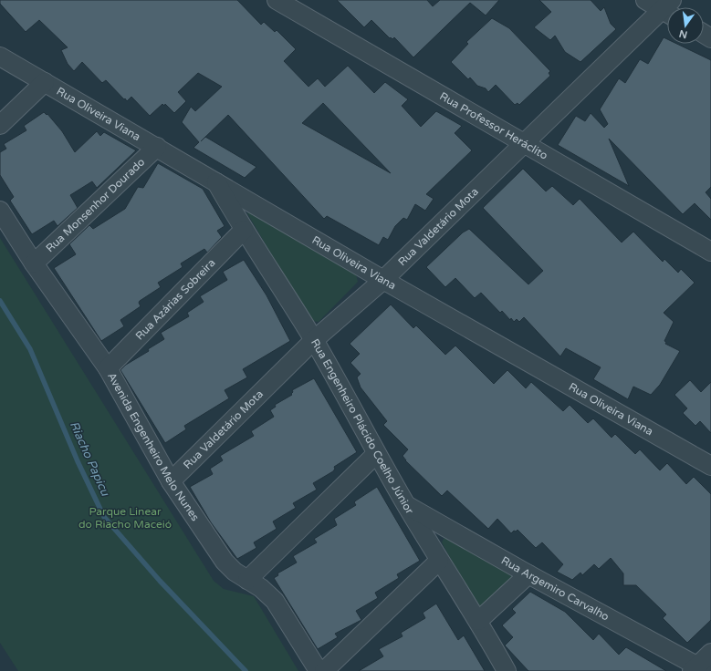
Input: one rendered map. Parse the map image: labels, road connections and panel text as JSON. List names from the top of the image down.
{
  "streets": {
    "street": [
      "Rua Oliveira Viana",
      "Rua Professor Heráclito",
      "Rua Monsenhor Dourado",
      "Rua Valdetário Mota",
      "Rua Azárias Sobreira",
      "Rua Engenheiro Plácido Coelho Júnior",
      "Avenida Engenheiro Melo Nunes",
      "Rua Argemiro Carvalho"
    ]
  },
  "crossings": [
    ["Rua Oliveira Viana", "Rua Monsenhor Dourado"],
    ["Rua Oliveira Viana", "Rua Valdetário Mota"],
    ["Rua Oliveira Viana", "Rua Engenheiro Plácido Coelho Júnior"],
    ["Rua Professor Heráclito", "Rua Valdetário Mota"],
    ["Rua Monsenhor Dourado", "Avenida Engenheiro Melo Nunes"],
    ["Rua Valdetário Mota", "Rua Engenheiro Plácido Coelho Júnior"],
    ["Rua Valdetário Mota", "Avenida Engenheiro Melo Nunes"],
    ["Rua Azárias Sobreira", "Rua Engenheiro Plácido Coelho Júnior"],
    ["Rua Azárias Sobreira", "Avenida Engenheiro Melo Nunes"],
    ["Rua Engenheiro Plácido Coelho Júnior", "Rua Argemiro Carvalho"]
  ],
  "water": ["Riacho Papicu"],
  "parks": ["Parque Linear do Riacho Maceió"],
  "north": "bottom"
}
